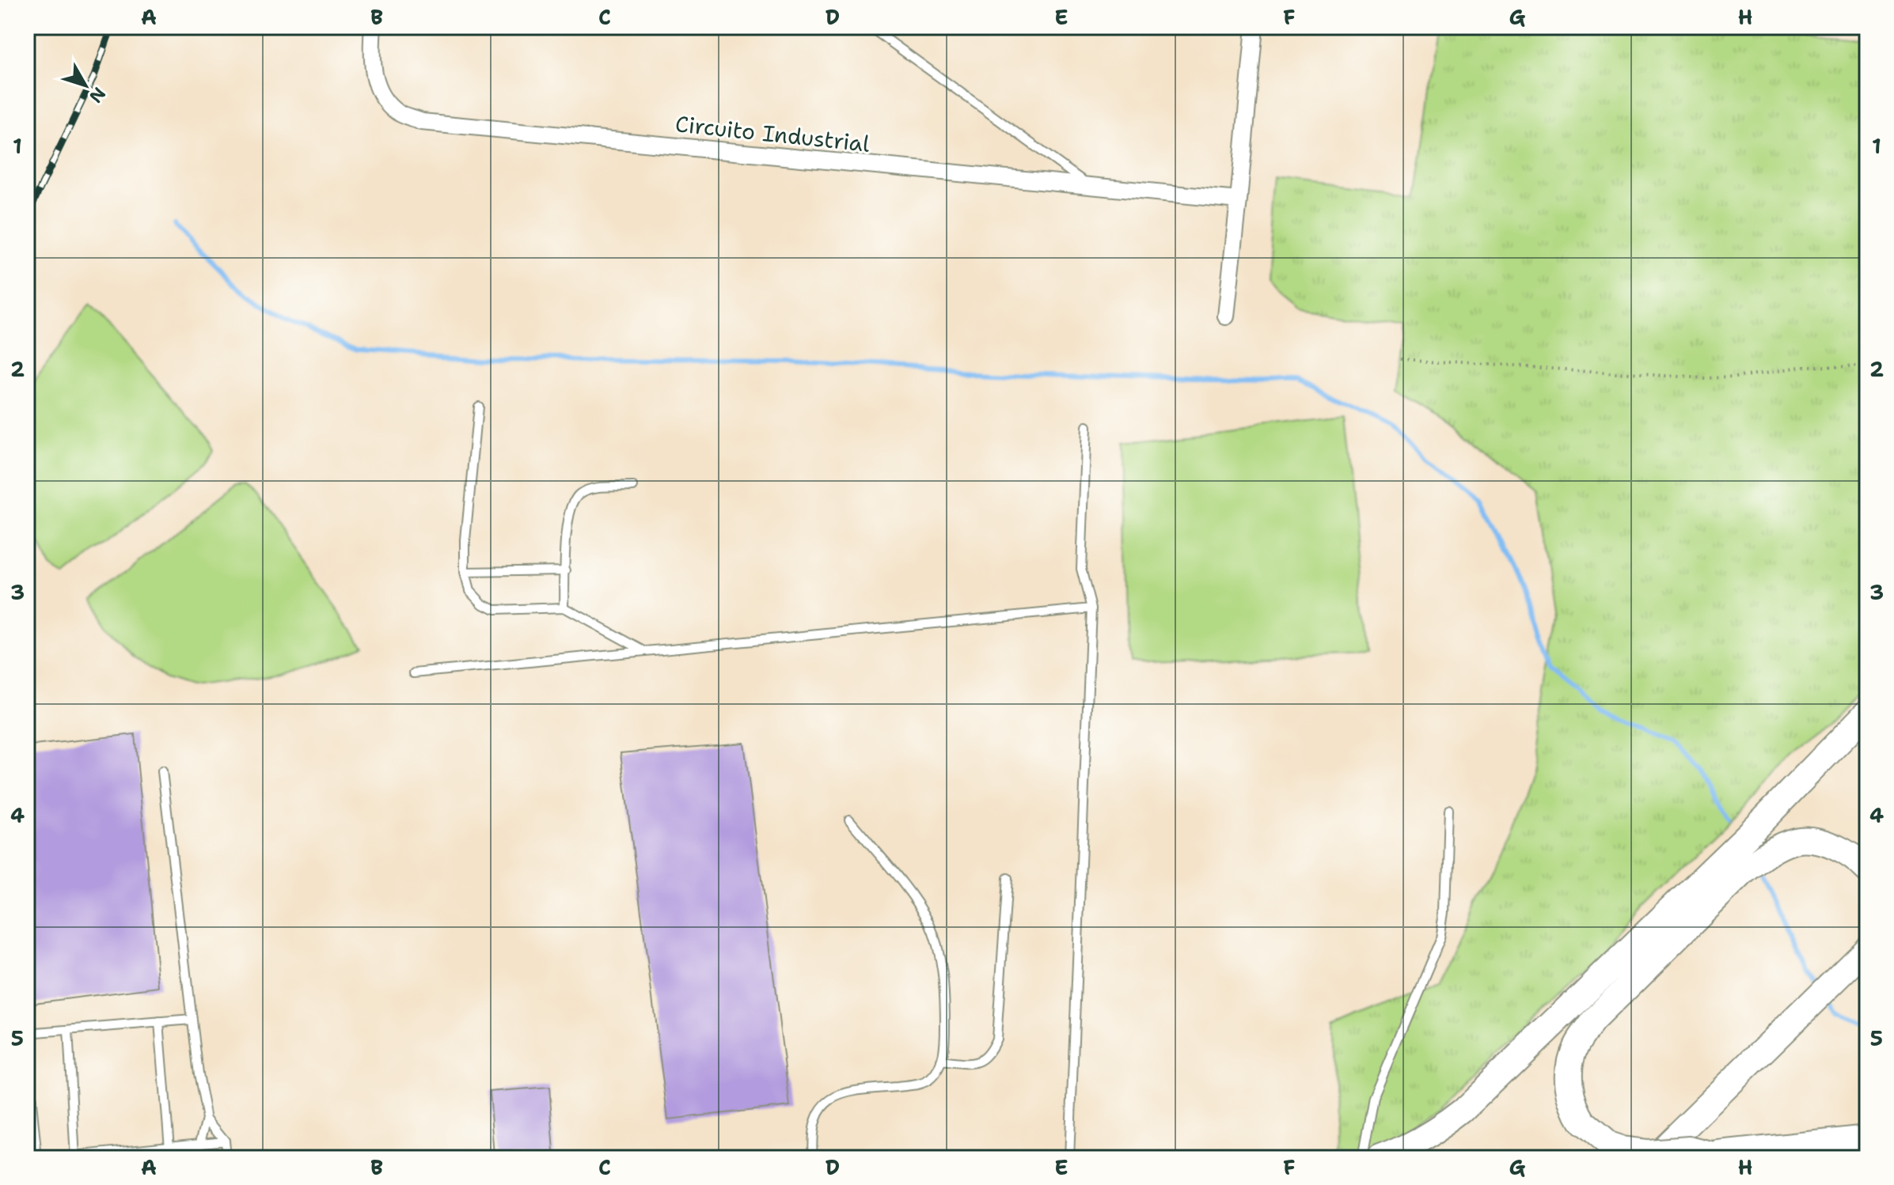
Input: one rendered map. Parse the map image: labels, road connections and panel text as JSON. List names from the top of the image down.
{
  "streets": {
    "street": ["Circuito Industrial"]
  },
  "north": "bottom right",
  "grid": {
    "columns": [
      "A",
      "B",
      "C",
      "D",
      "E",
      "F",
      "G",
      "H"
    ],
    "rows": [
      "1",
      "2",
      "3",
      "4",
      "5"
    ]
  }
}
